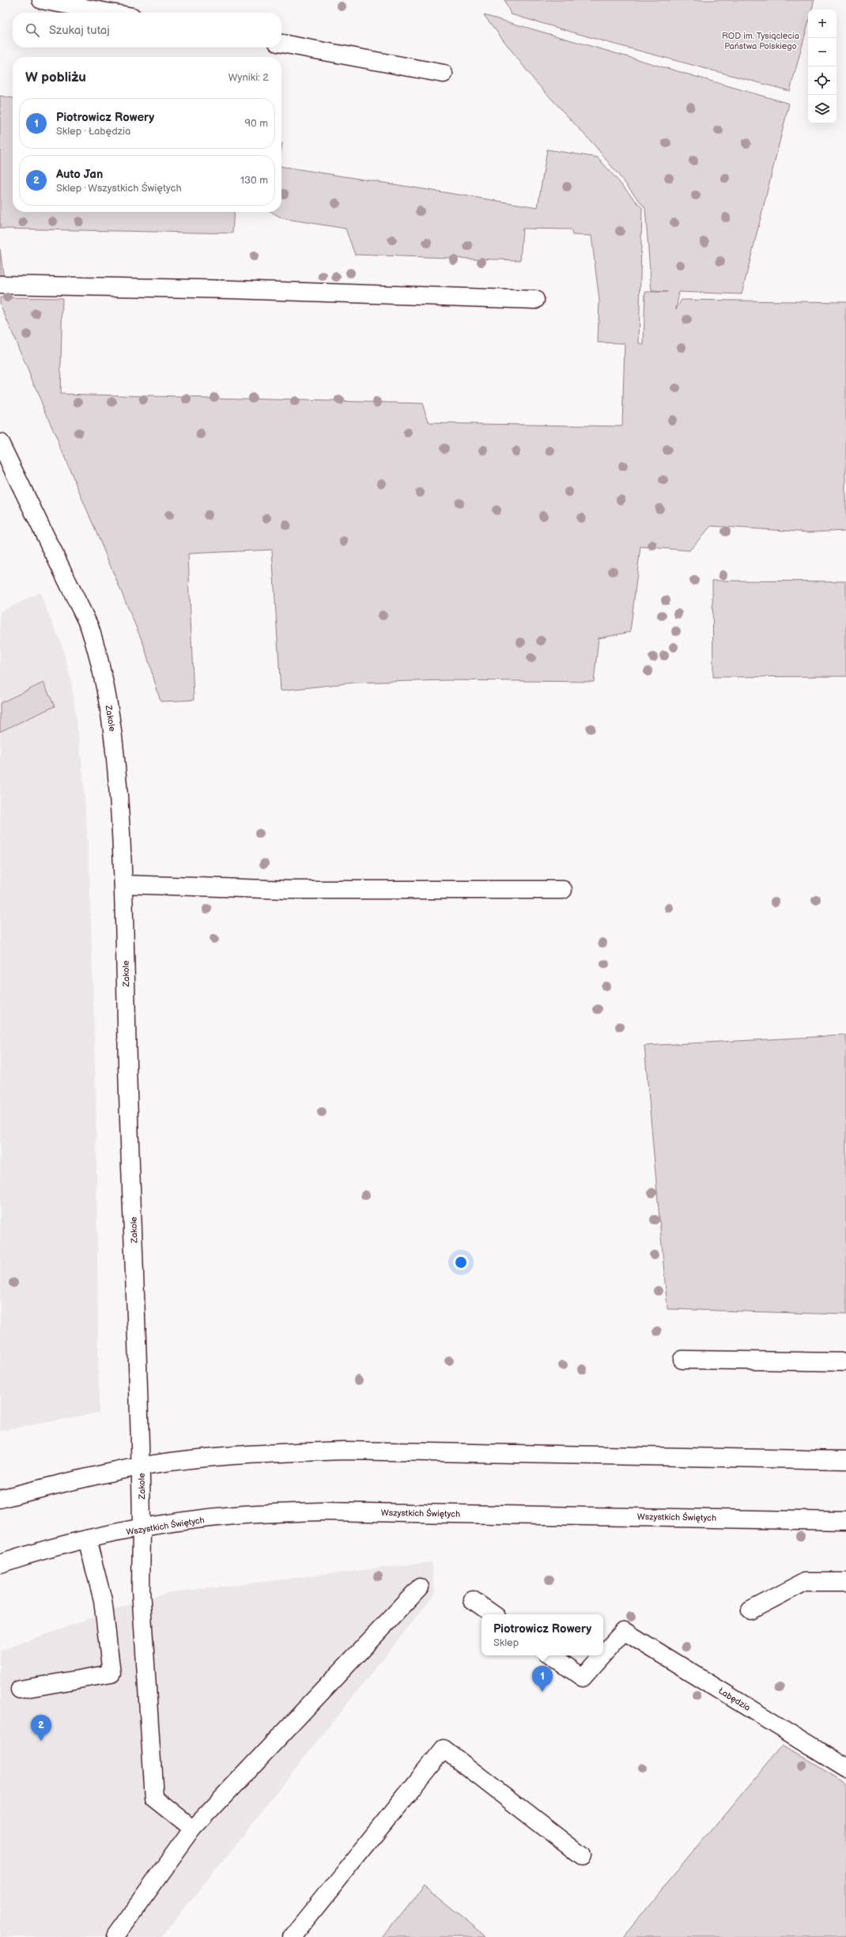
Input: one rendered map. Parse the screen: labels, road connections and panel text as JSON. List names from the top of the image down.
{
  "streets": {
    "street": ["Zakole", "Wszystkich Świętych", "Łabędzia"]
  },
  "crossings": [
    ["Zakole", "Wszystkich Świętych"]
  ],
  "parks": ["ROD im. Tysiąclecia Państwa Polskiego"],
  "page": {
    "map_buttons": ["+", "−"],
    "search": "Szukaj tutaj",
    "heading": ["W pobliżu", "Wyniki: 2"],
    "list": [
      {
        "mark": "1",
        "name": "Piotrowicz Rowery",
        "note": "Sklep · Łabędzia",
        "value": "90 m"
      },
      {
        "mark": "2",
        "name": "Auto Jan",
        "note": "Sklep · Wszystkich Świętych",
        "value": "130 m"
      }
    ],
    "popup": ["Piotrowicz Rowery", "Sklep"],
    "pins": ["1", "2"]
  }
}
